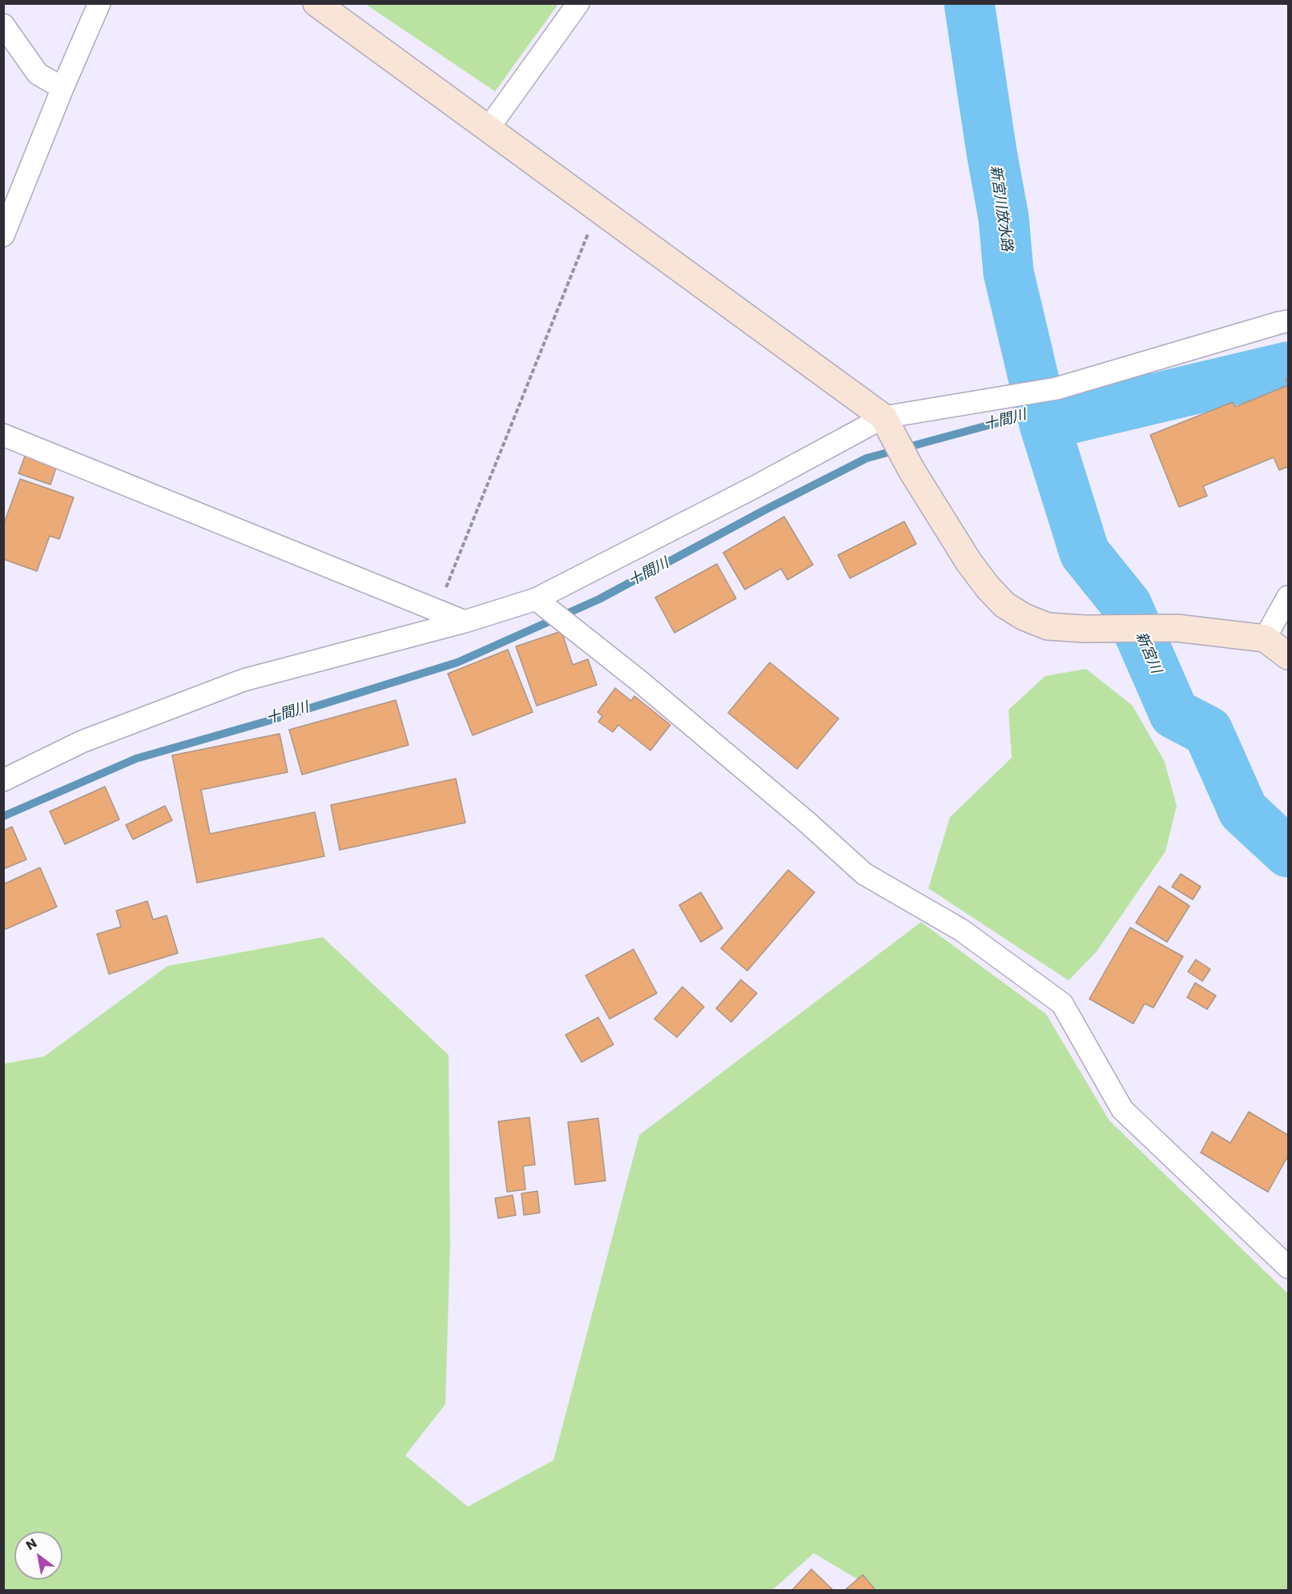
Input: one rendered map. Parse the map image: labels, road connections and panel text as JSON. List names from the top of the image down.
{
  "water": ["新宮川放水路", "十間川", "新宮川"],
  "north": "top left"
}
